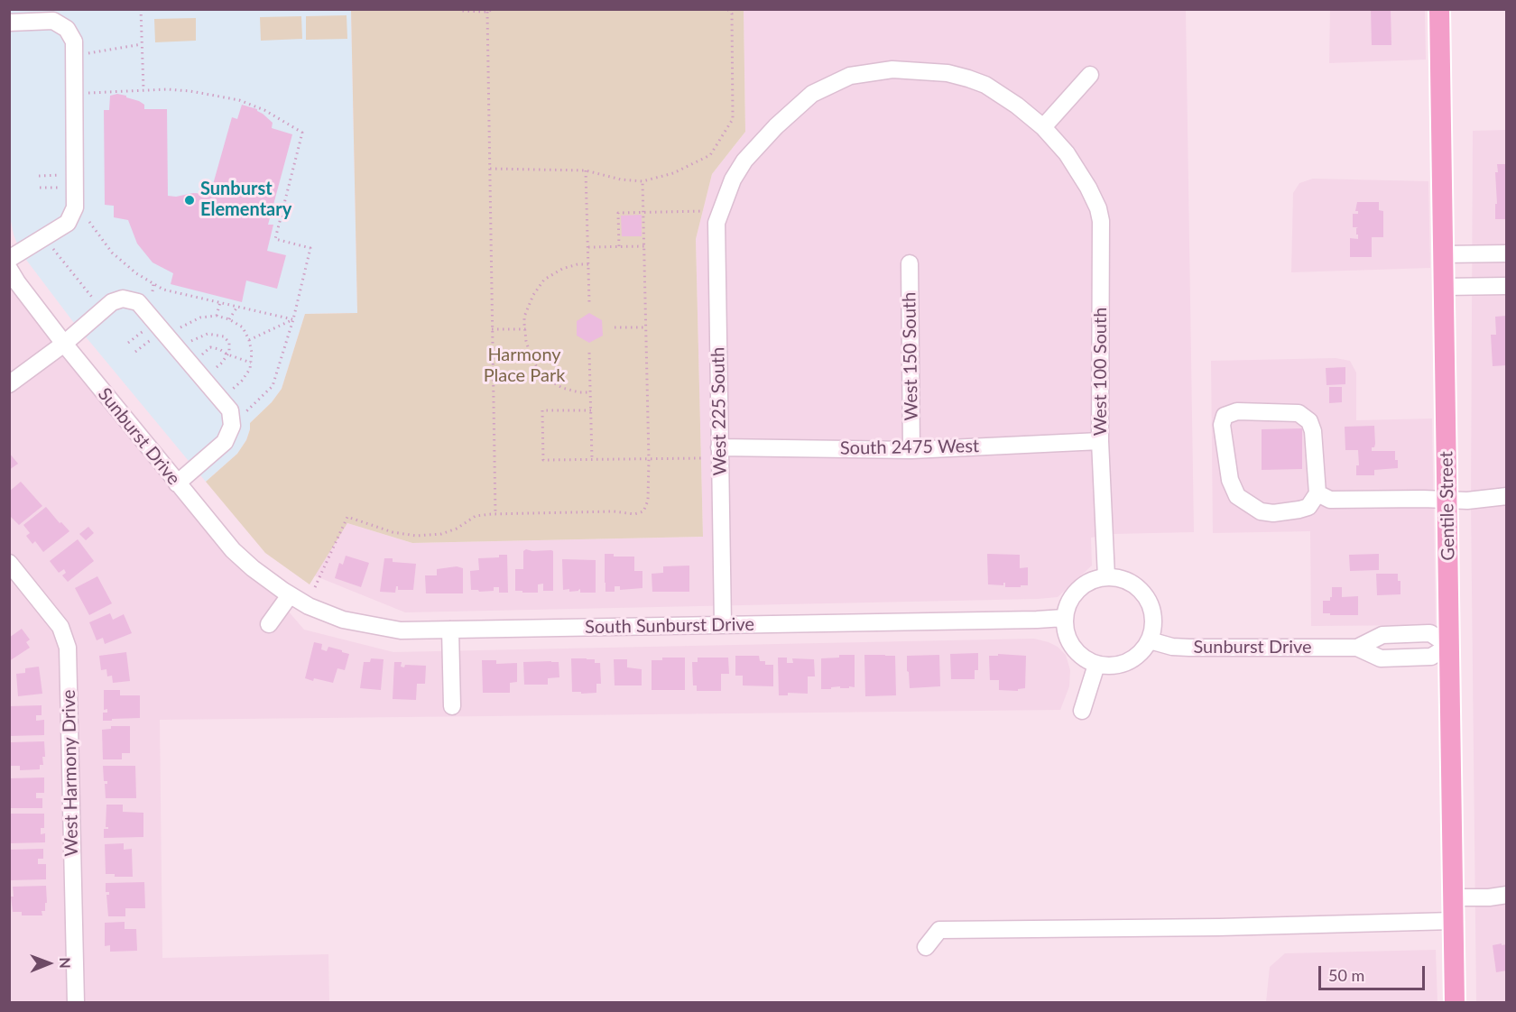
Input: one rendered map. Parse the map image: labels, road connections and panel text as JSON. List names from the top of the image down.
{
  "streets": {
    "main road": ["Gentile Street"],
    "street": [
      "West 150 South",
      "West 100 South",
      "West 225 South",
      "Sunburst Drive",
      "South 2475 West",
      "South Sunburst Drive",
      "West Harmony Drive"
    ]
  },
  "crossings": [
    ["West 150 South", "South 2475 West"],
    ["West 100 South", "West 225 South"],
    ["West 100 South", "Sunburst Drive"],
    ["West 100 South", "South 2475 West"],
    ["West 100 South", "South Sunburst Drive"],
    ["West 225 South", "South 2475 West"],
    ["West 225 South", "South Sunburst Drive"],
    ["Sunburst Drive", "Gentile Street"],
    ["Sunburst Drive", "South Sunburst Drive"]
  ],
  "parks": ["Harmony Place Park"],
  "places": ["Sunburst Elementary"],
  "scale_bar": "50 m",
  "north": "right"
}
